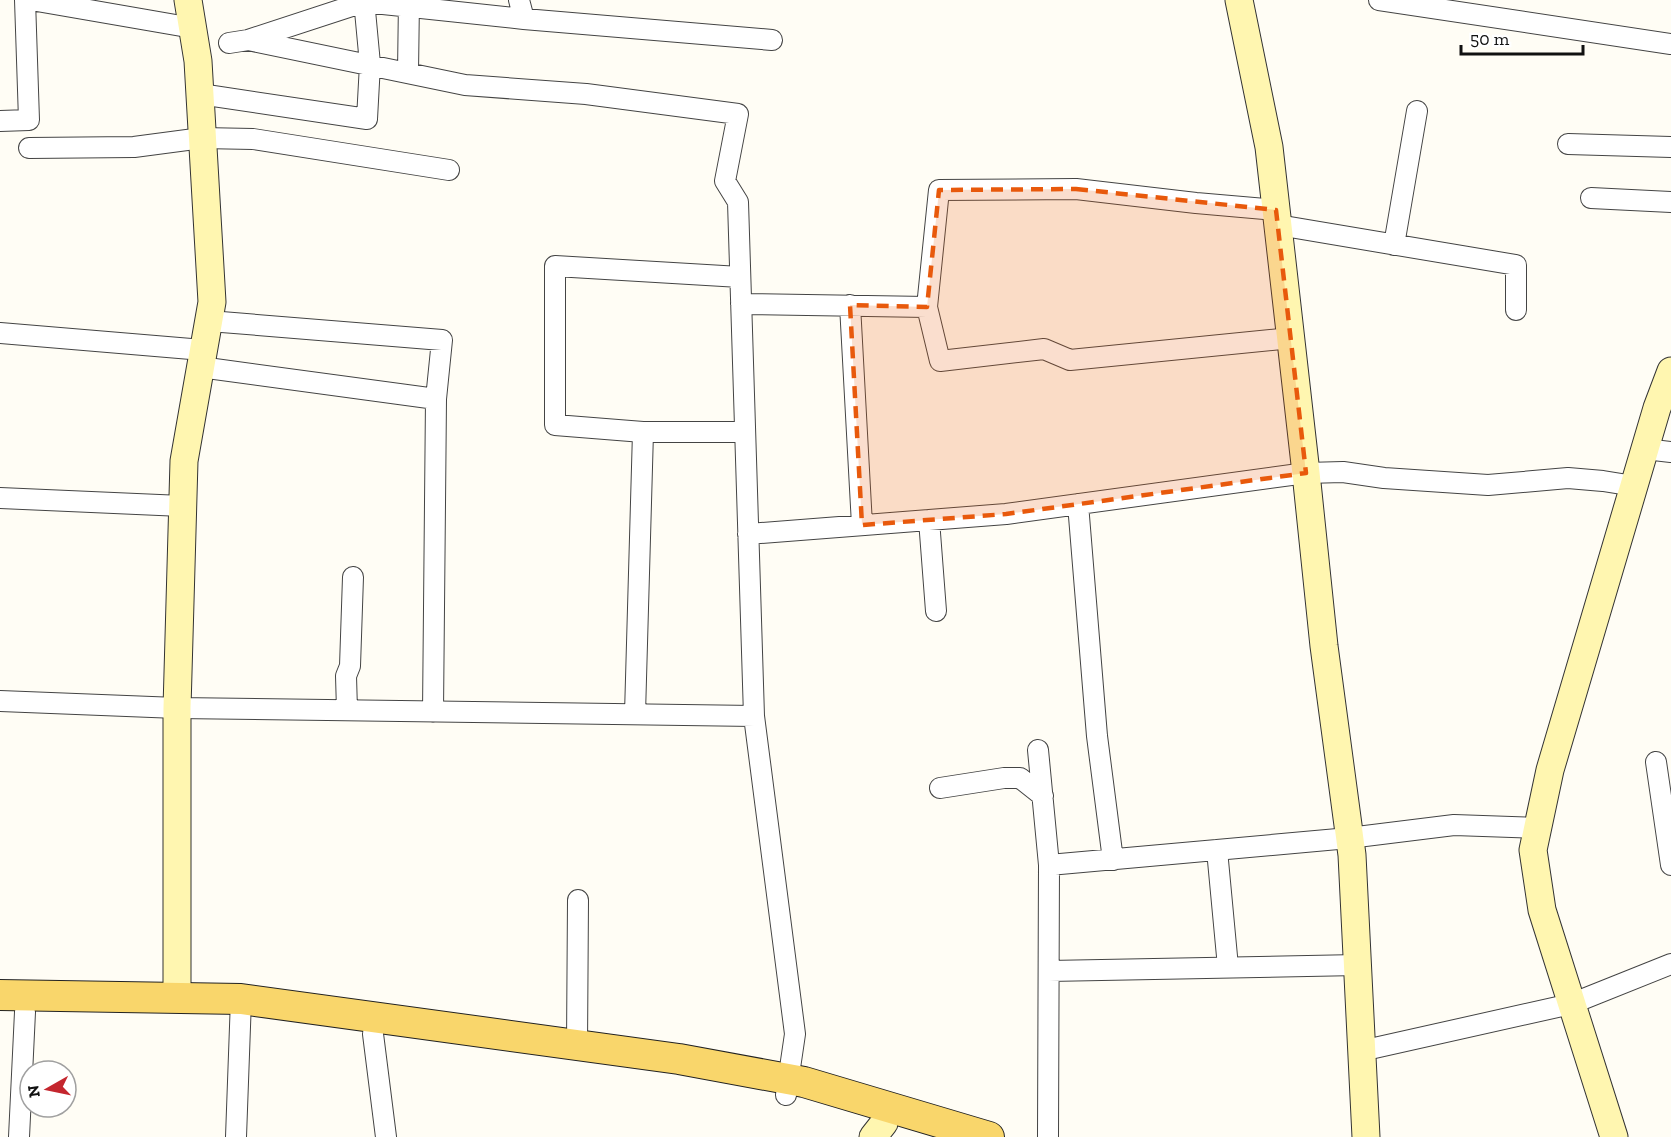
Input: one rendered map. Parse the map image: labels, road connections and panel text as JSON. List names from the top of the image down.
{
  "scale_bar": "50 m",
  "north": "left"
}
